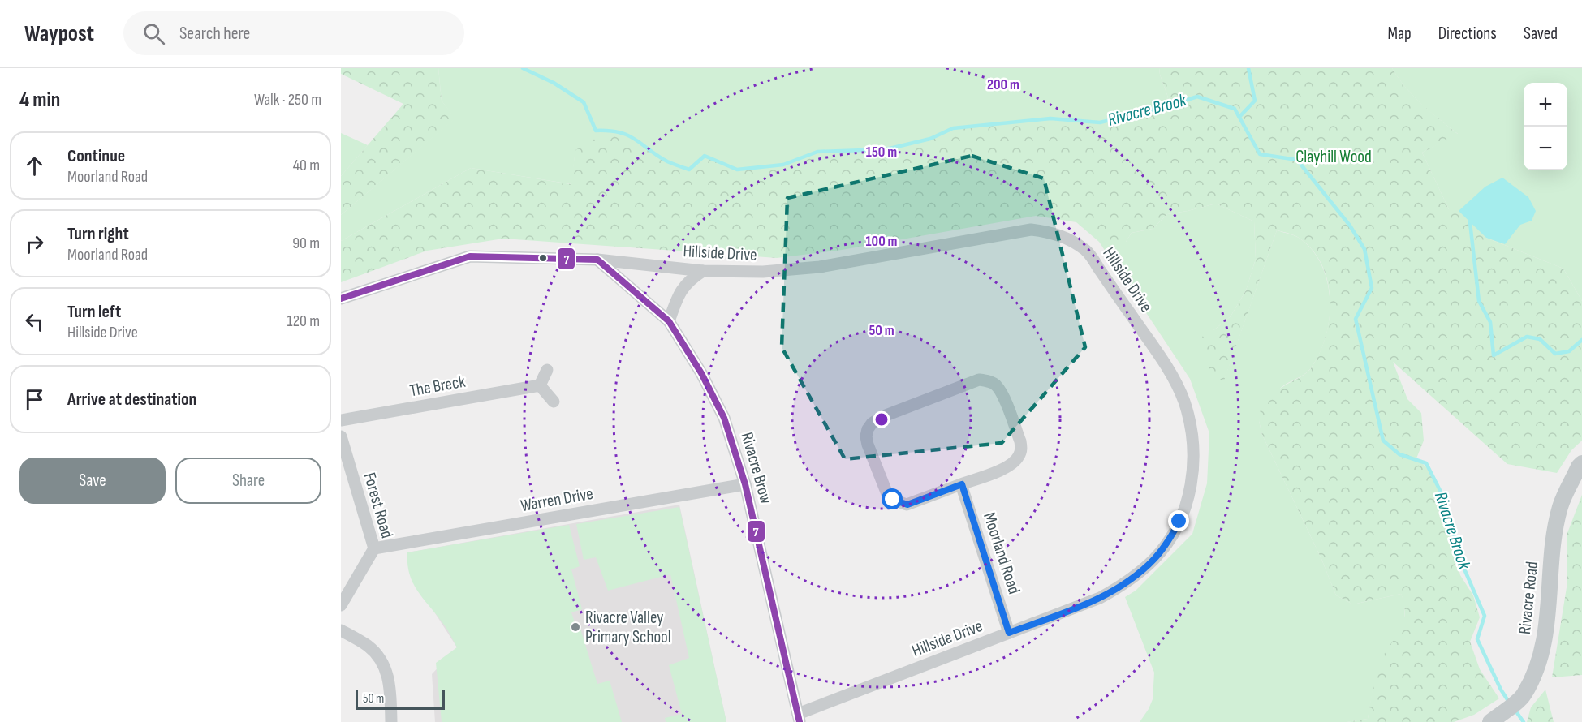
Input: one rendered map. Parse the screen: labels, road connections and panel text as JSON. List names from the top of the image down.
{
  "streets": {
    "main road": ["Rivacre Road"],
    "street": [
      "Hillside Drive",
      "The Breck",
      "Rivacre Brow",
      "Warren Drive",
      "Forest Road",
      "Moorland Road"
    ]
  },
  "crossings": [
    ["Hillside Drive", "Rivacre Brow"],
    ["Hillside Drive", "Moorland Road"],
    ["Rivacre Brow", "Warren Drive"],
    ["Warren Drive", "Forest Road"]
  ],
  "water": ["Rivacre Brook"],
  "parks": ["Clayhill Wood"],
  "places": ["Rivacre Valley Primary School"],
  "lines": ["transit line 7"],
  "scale_bar": "50 m",
  "page": {
    "header": "Waypost",
    "search": "Search here",
    "nav": ["Map", "Directions", "Saved"],
    "heading": ["4 min", "Walk · 250 m"],
    "map_buttons": ["+", "−"],
    "list": [
      ["Continue", "Moorland Road", "40 m"],
      ["Turn right", "Moorland Road", "90 m"],
      ["Turn left", "Hillside Drive", "120 m"],
      "Arrive at destination"
    ],
    "buttons": ["Save", "Share"],
    "scale": "50 m"
  },
  "rings": [
    "200 m",
    "150 m",
    "100 m",
    "50 m"
  ]
}
